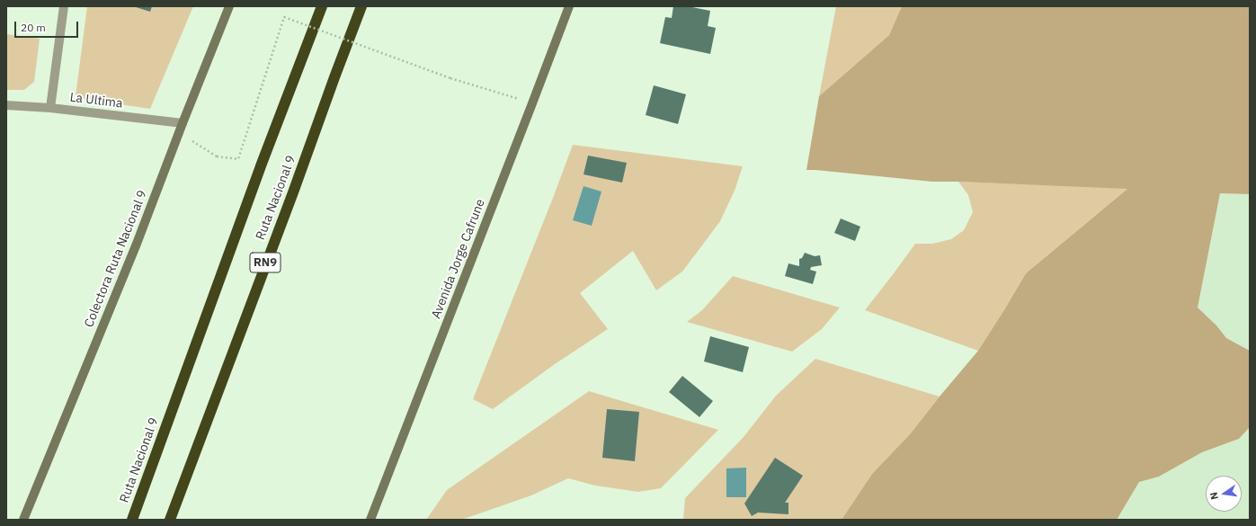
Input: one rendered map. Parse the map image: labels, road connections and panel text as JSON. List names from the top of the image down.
{
  "streets": {
    "highway": ["Ruta Nacional 9", "RN9"],
    "street": ["La Ultima", "Colectora Ruta Nacional 9", "Avenida Jorge Cafrune"]
  },
  "crossings": [
    ["La Ultima", "Colectora Ruta Nacional 9"]
  ],
  "scale_bar": "20 m",
  "north": "left"
}
